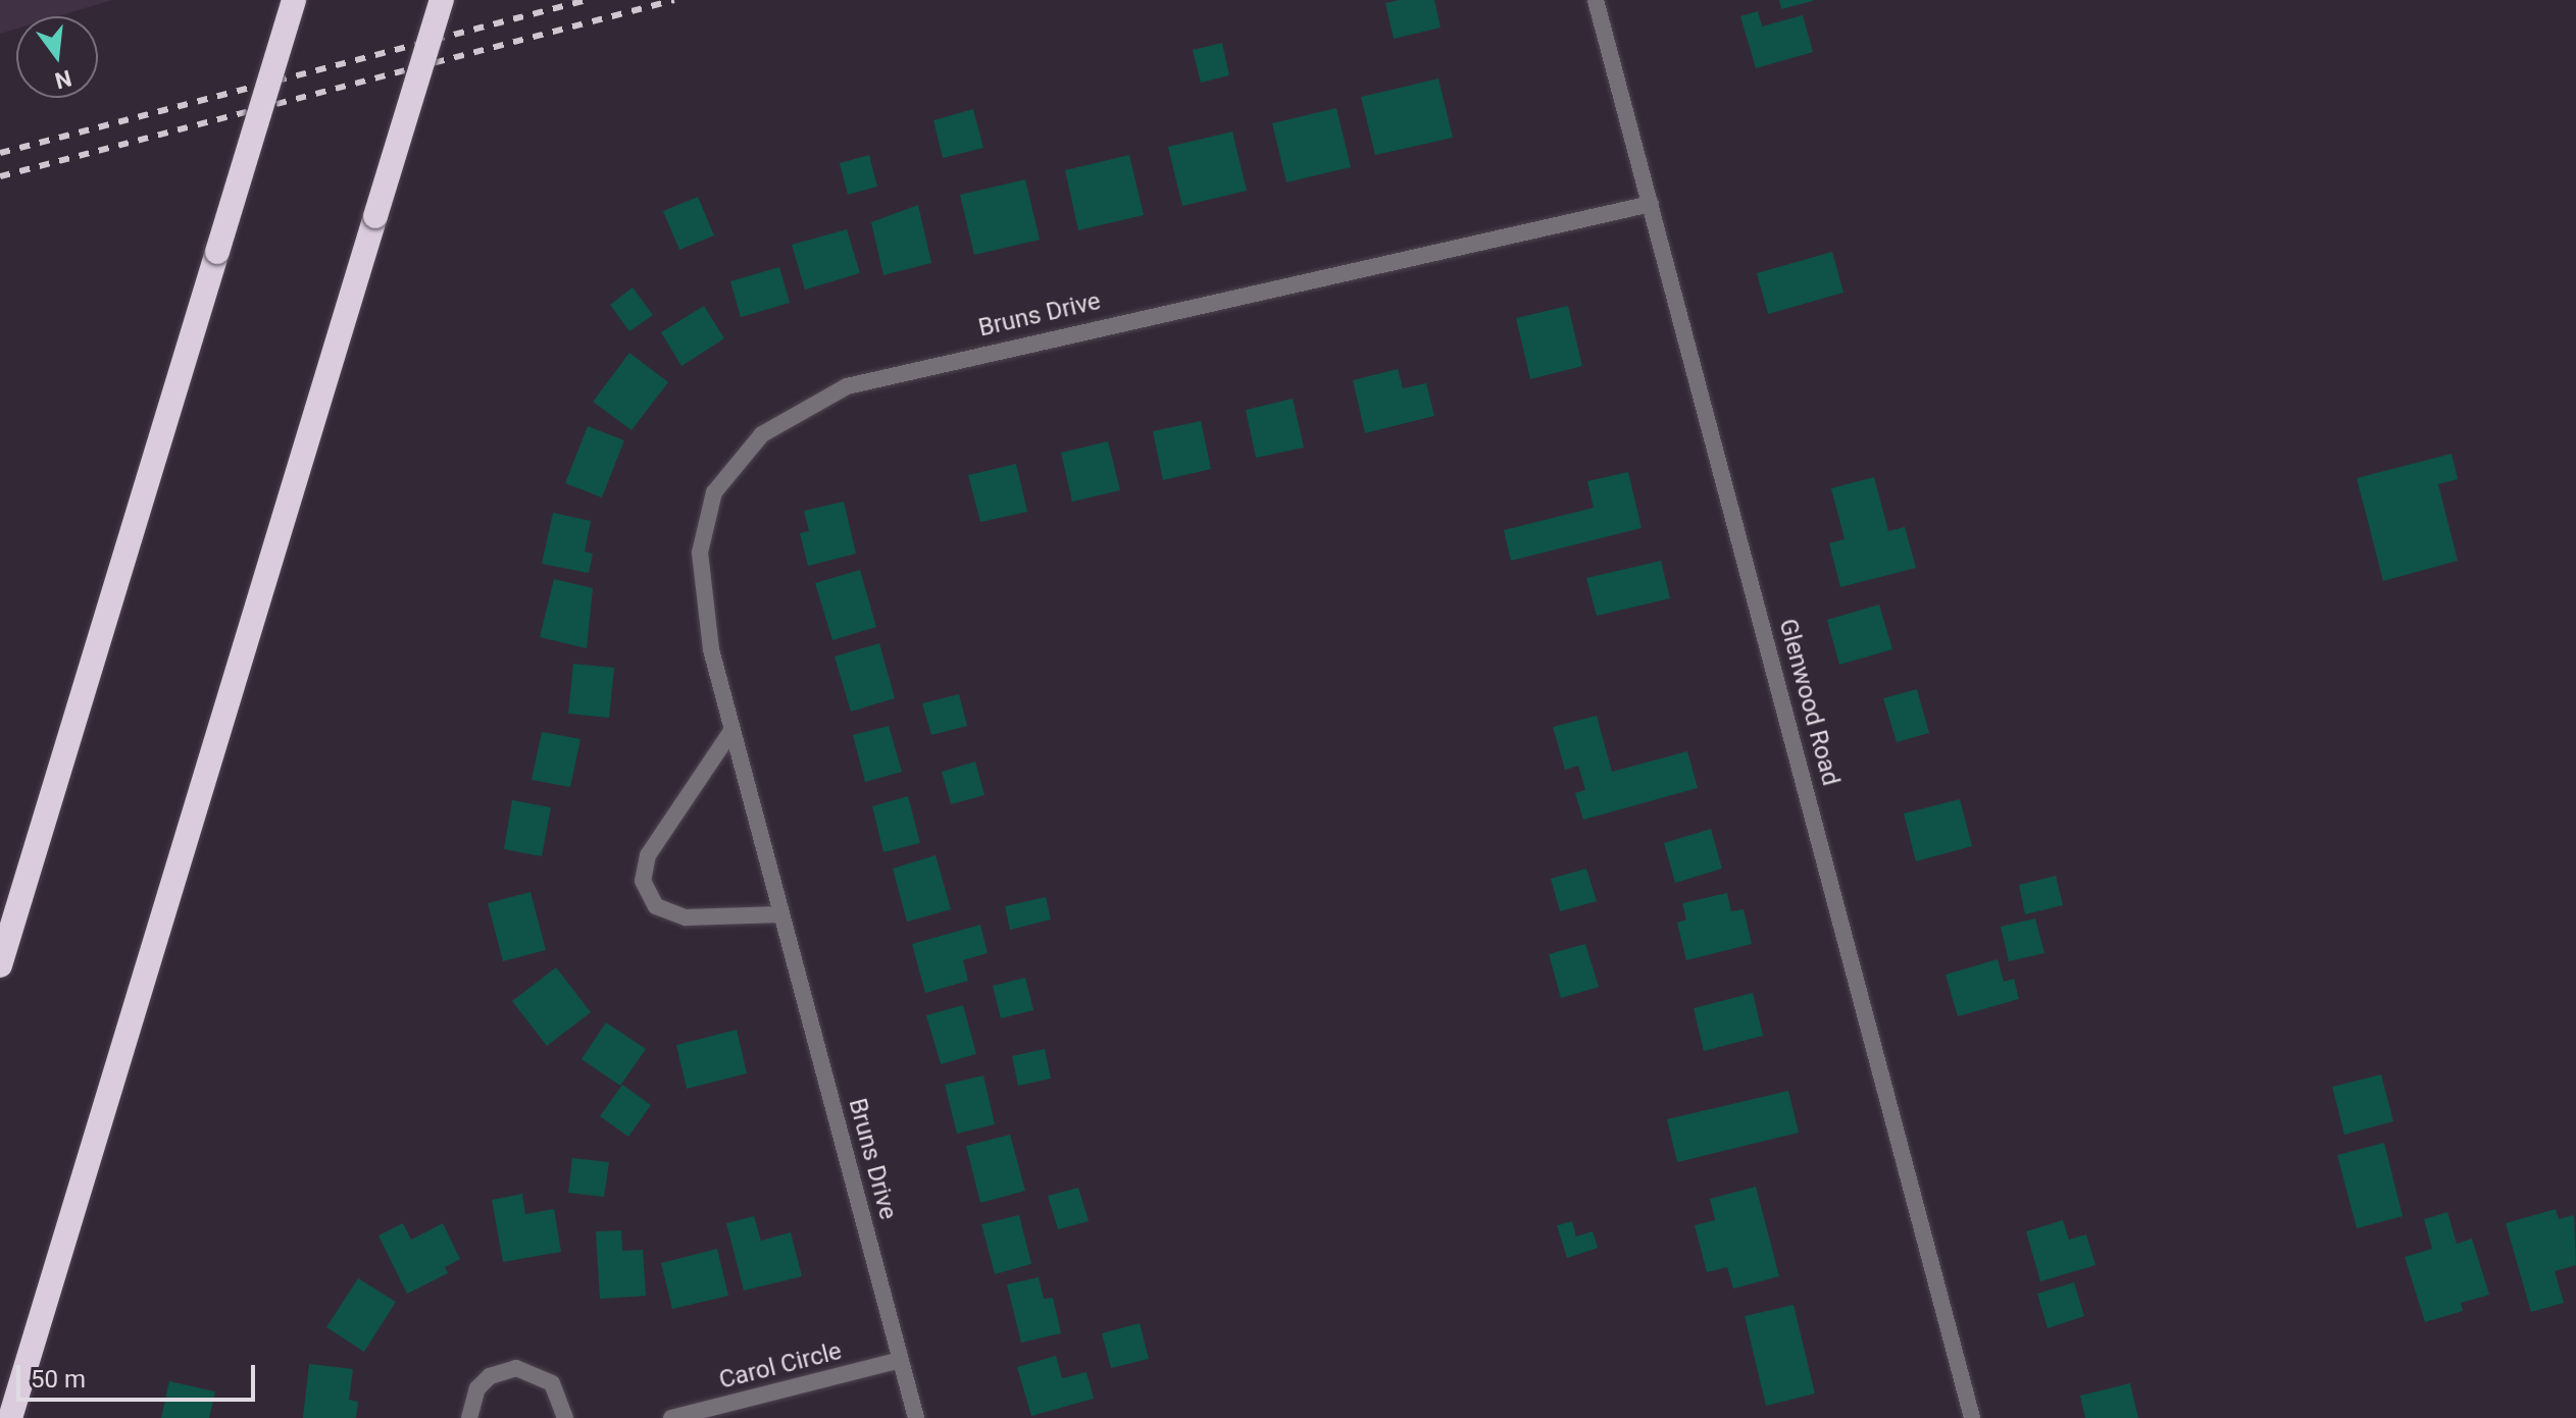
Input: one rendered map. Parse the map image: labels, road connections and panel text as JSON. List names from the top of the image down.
{
  "streets": {
    "street": ["Bruns Drive", "Glenwood Road", "Carol Circle"]
  },
  "crossings": [
    ["Bruns Drive", "Glenwood Road"],
    ["Bruns Drive", "Carol Circle"]
  ],
  "scale_bar": "50 m",
  "north": "bottom"
}
